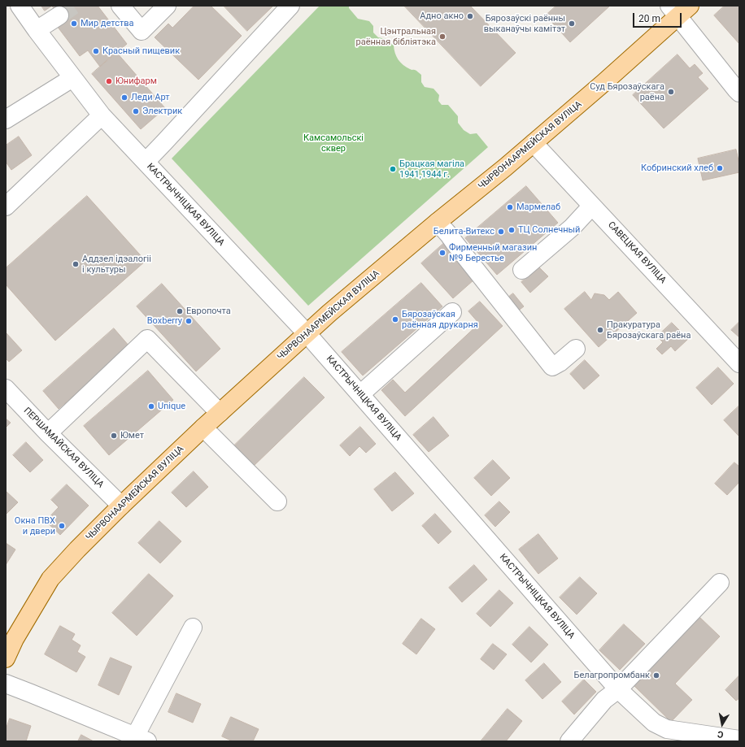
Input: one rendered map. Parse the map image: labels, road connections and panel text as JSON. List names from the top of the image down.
{
  "streets": {
    "main road": ["ЧЫРВОНААРМЕЙСКАЯ ВУЛІЦА"],
    "street": ["КАСТРЫЧНІЦКАЯ ВУЛІЦА", "САВЕЦКАЯ ВУЛІЦА", "ПЕРШАМАЙСКАЯ ВУЛІЦА"]
  },
  "crossings": [
    ["ЧЫРВОНААРМЕЙСКАЯ ВУЛІЦА", "КАСТРЫЧНІЦКАЯ ВУЛІЦА"],
    ["ЧЫРВОНААРМЕЙСКАЯ ВУЛІЦА", "САВЕЦКАЯ ВУЛІЦА"],
    ["ЧЫРВОНААРМЕЙСКАЯ ВУЛІЦА", "ПЕРШАМАЙСКАЯ ВУЛІЦА"]
  ],
  "parks": ["Камсамольскі сквер"],
  "places": [
    "Адно акно",
    "Мир детства",
    "Бярозаўскі раённы выканаўчы камітэт",
    "Цэнтральная раённая бібліятэка",
    "Красный пищевик",
    "Юнифарм",
    "Суд Бярозаўскага раёна",
    "Леди Арт",
    "Электрик",
    "Кобринский хлеб",
    "Брацкая магіла 1941,1944 г.",
    "Мармелаб",
    "ТЦ Солнечный",
    "Белита-Витекс",
    "Фирменный магазин №9 Берестье",
    "Аддзел ідэалогіі і культуры",
    "Европочта",
    "Бярозаўская раённая друкарня",
    "Boxberry",
    "Пракуратура Бярозаўскага раёна",
    "Unique",
    "Юмет",
    "Окна ПВХ и двери",
    "Белагропромбанк"
  ],
  "scale_bar": "20 m",
  "north": "bottom"
}
